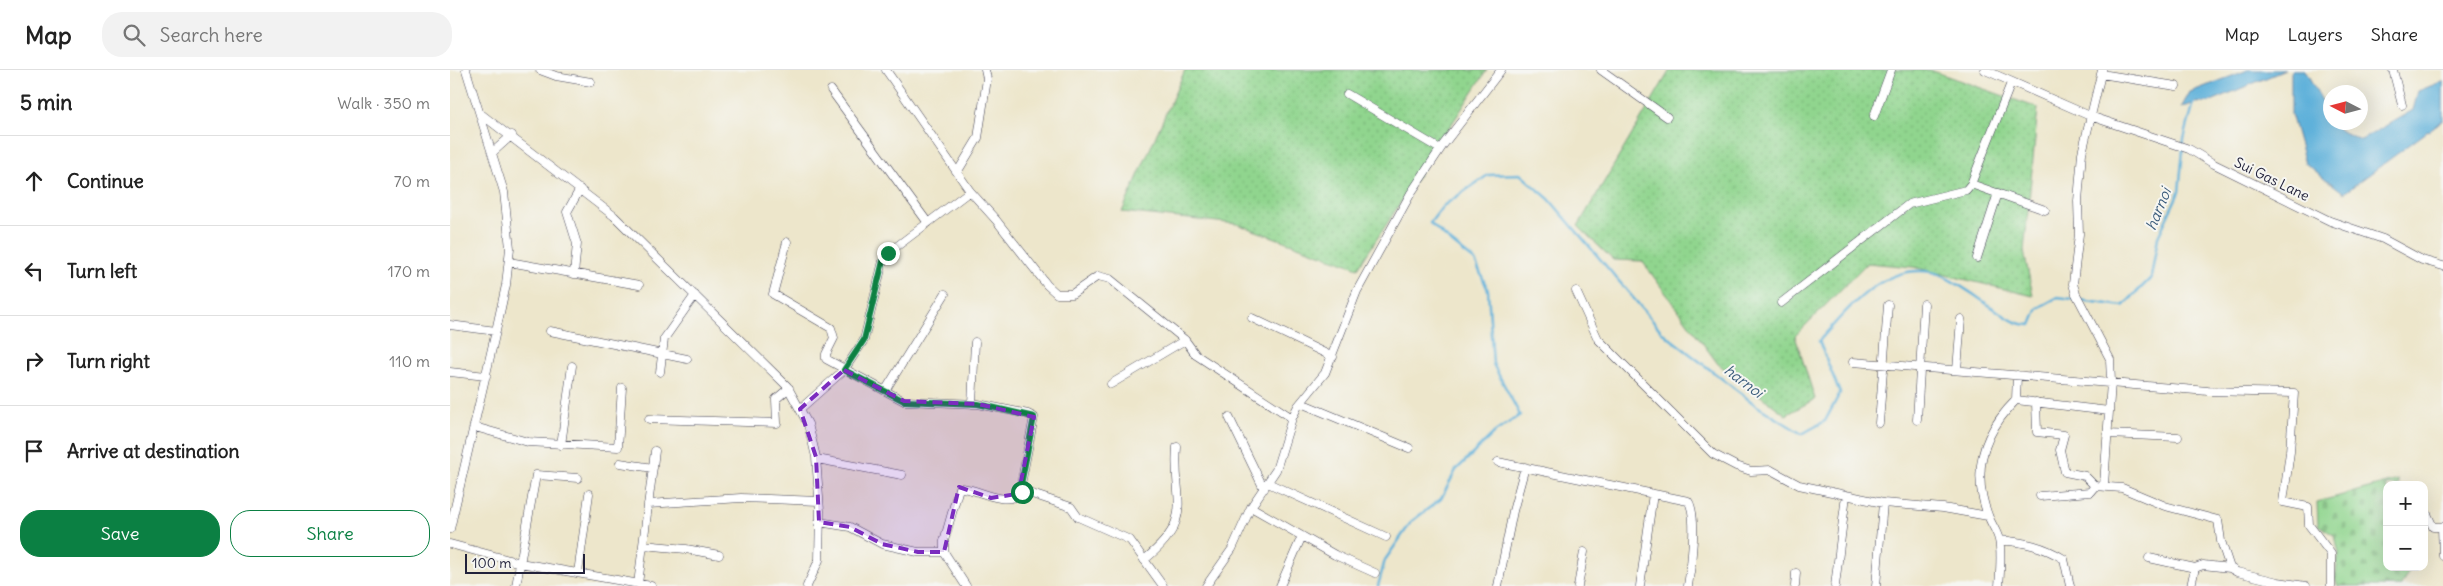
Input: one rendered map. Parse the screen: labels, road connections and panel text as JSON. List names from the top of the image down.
{
  "streets": {
    "street": ["Sui Gas Lane"]
  },
  "water": ["harnoi"],
  "scale_bar": "100 m",
  "north": "left",
  "page": {
    "header": "Map",
    "search": "Search here",
    "nav": ["Map", "Layers", "Share"],
    "heading": ["5 min", "Walk · 350 m"],
    "list": [
      ["Continue", "70 m"],
      ["Turn left", "170 m"],
      ["Turn right", "110 m"],
      "Arrive at destination"
    ],
    "map_buttons": ["+", "−"],
    "buttons": ["Save", "Share"],
    "scale": "100 m"
  }
}
